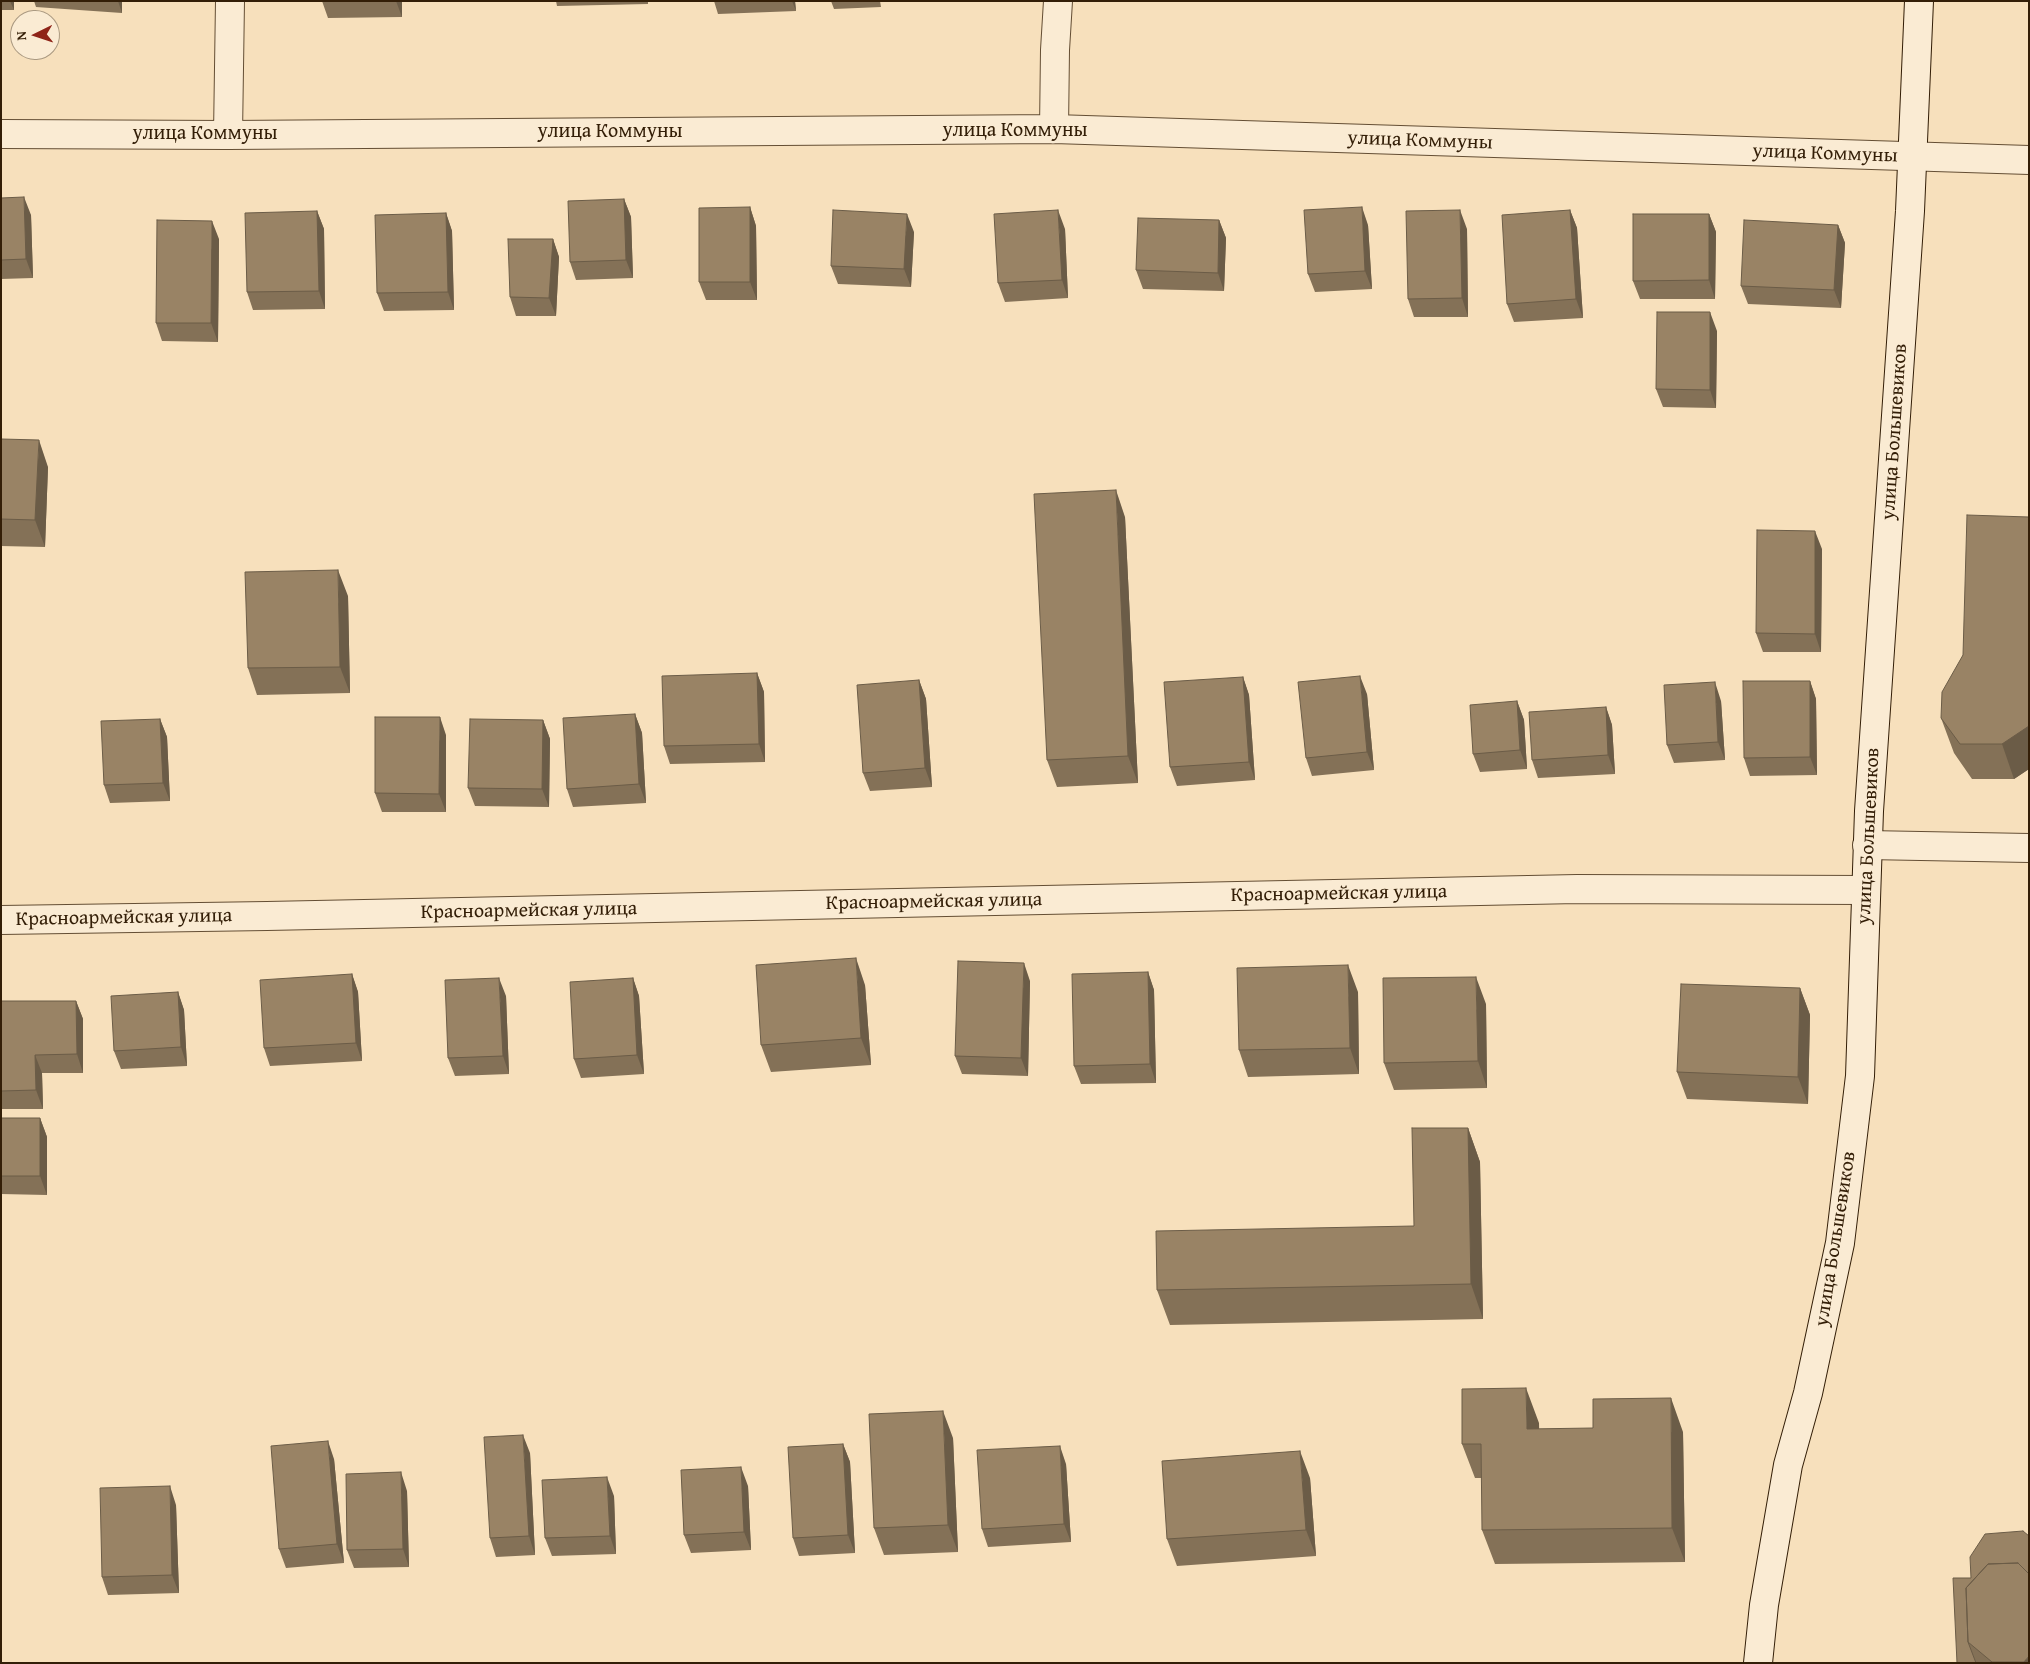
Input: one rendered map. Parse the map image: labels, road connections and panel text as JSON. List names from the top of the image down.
{
  "streets": {
    "street": ["улица Коммуны", "улица Большевиков", "Красноармейская улица"]
  },
  "crossings": [
    ["улица Коммуны", "улица Большевиков"],
    ["улица Большевиков", "Красноармейская улица"]
  ],
  "north": "left"
}
